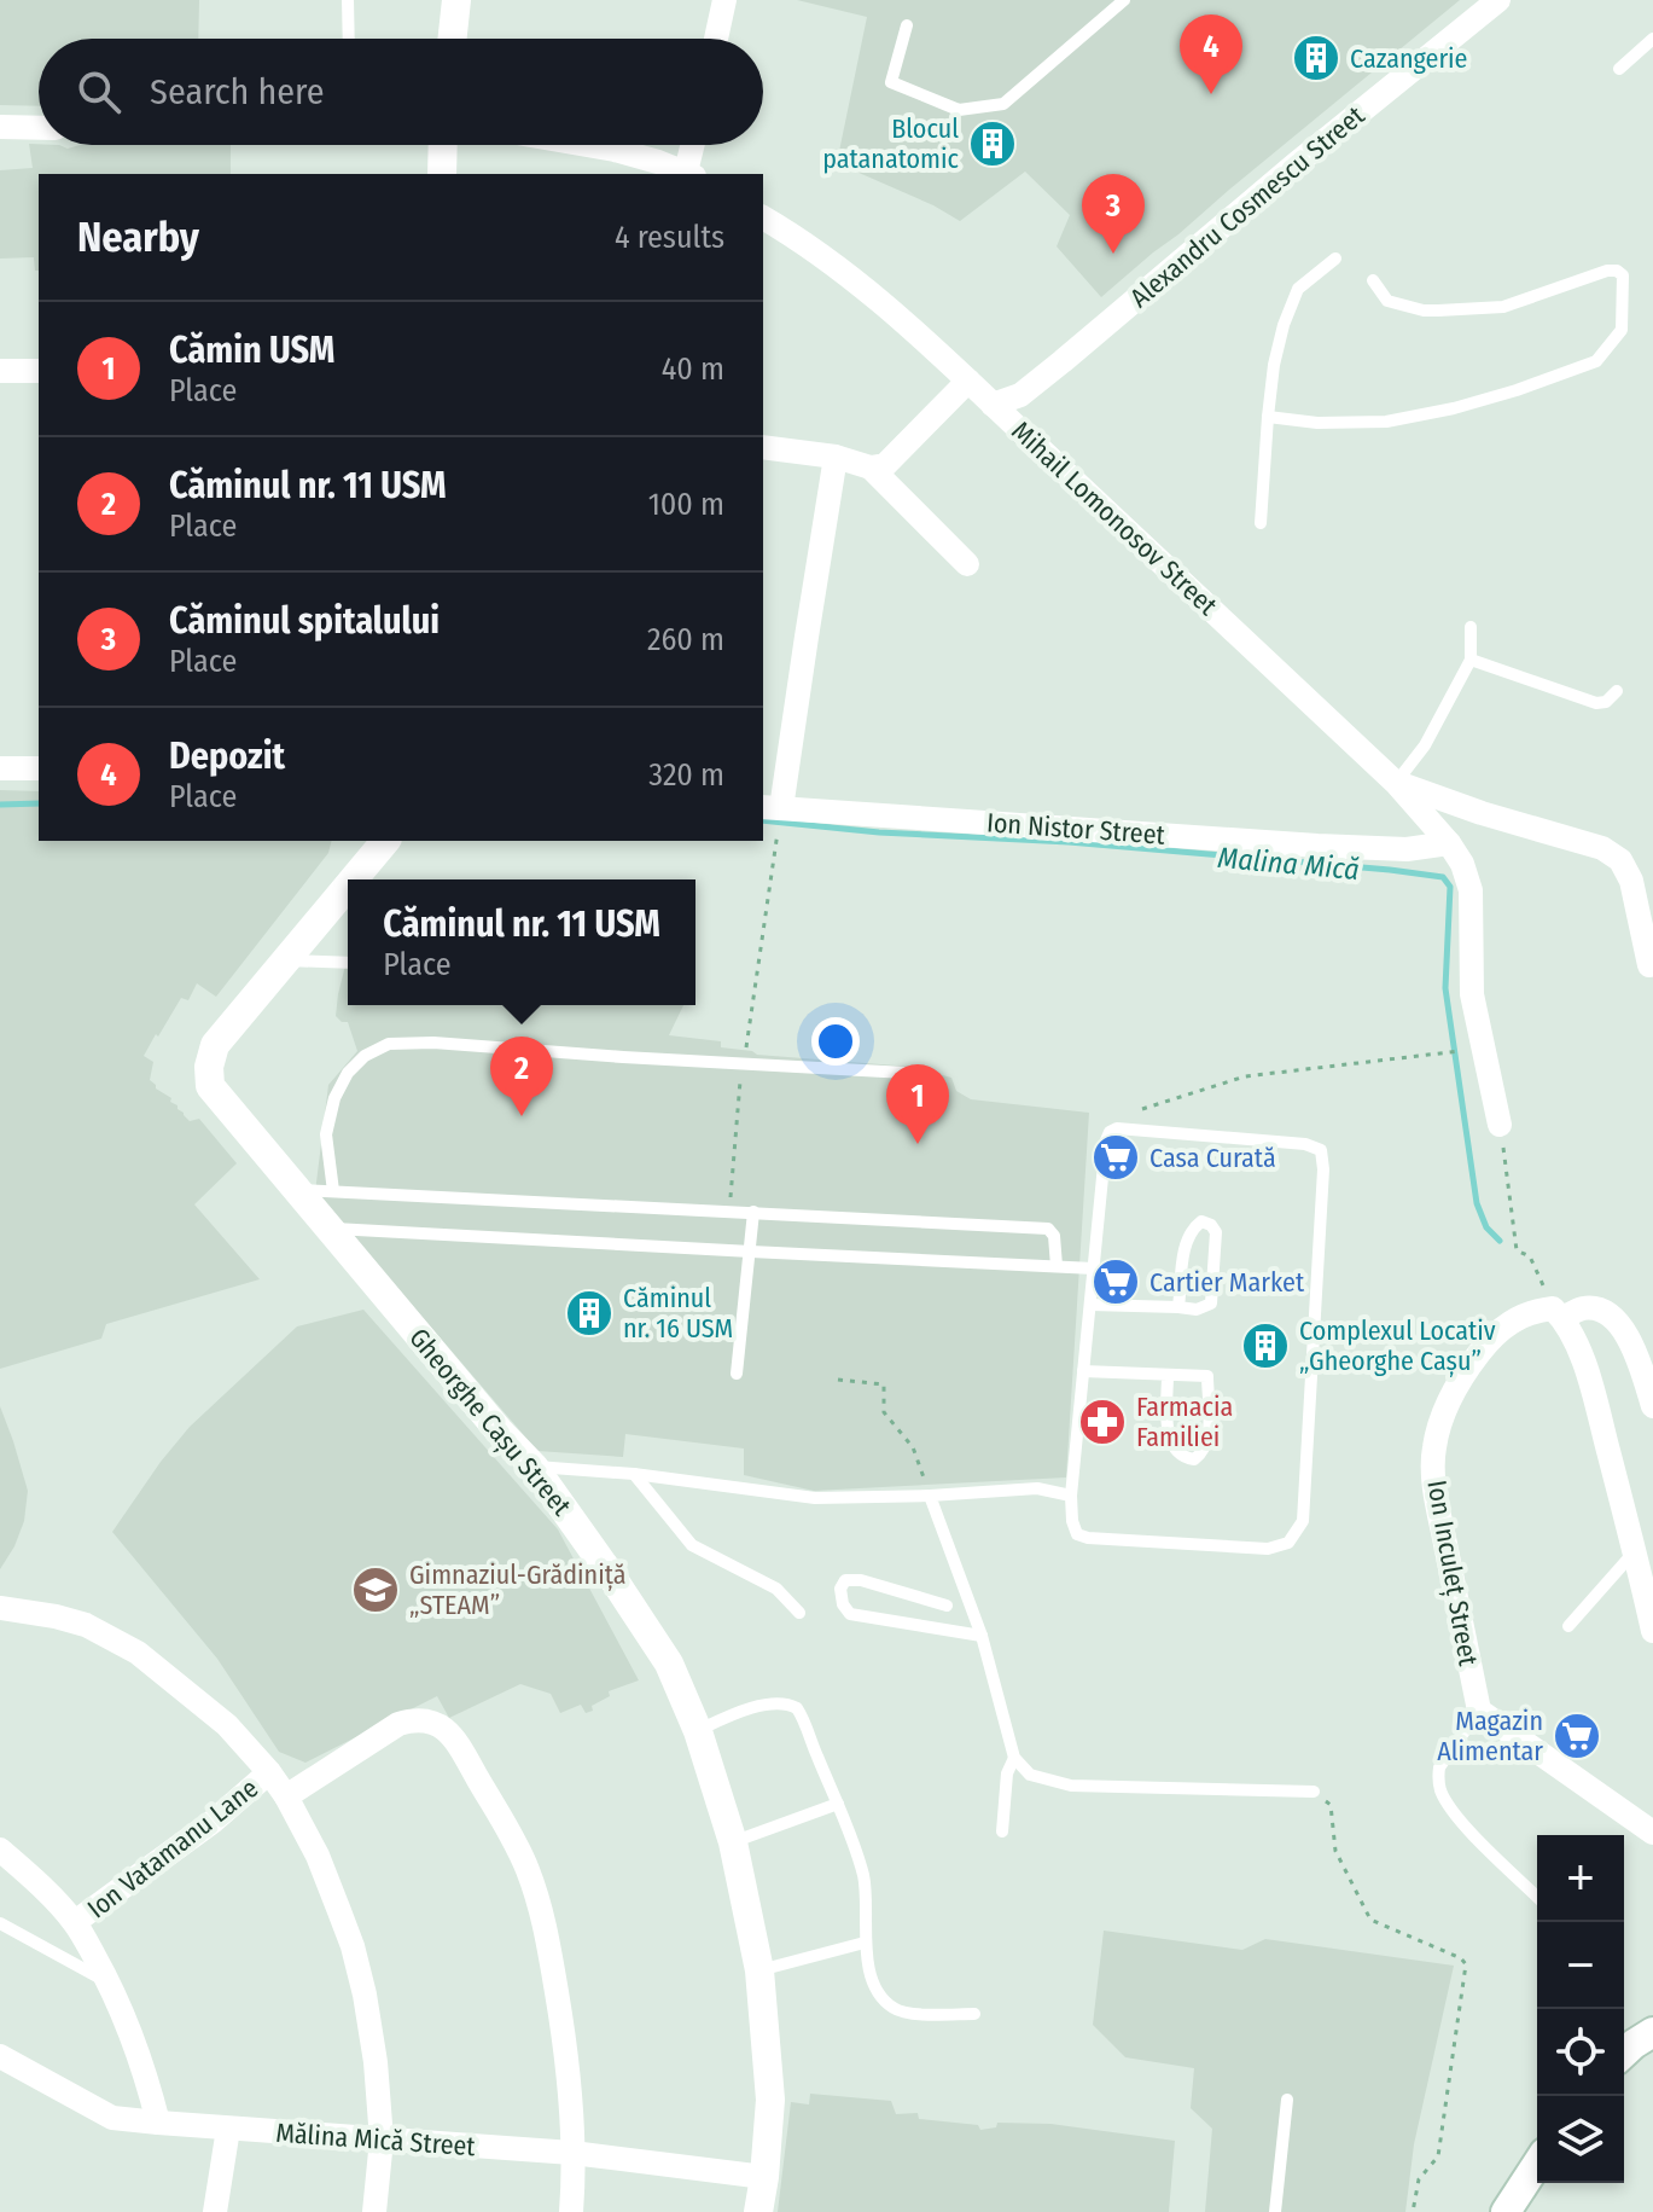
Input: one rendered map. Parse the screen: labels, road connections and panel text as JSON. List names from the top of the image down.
{
  "streets": {
    "street": [
      "Alexandru Cosmescu Street",
      "Mihail Lomonosov Street",
      "Ion Nistor Street",
      "Gheorghe Cașu Street",
      "Ion Inculeț Street",
      "Ion Vatamanu Lane",
      "Mălina Mică Street"
    ]
  },
  "crossings": [
    ["Alexandru Cosmescu Street", "Mihail Lomonosov Street"],
    ["Mihail Lomonosov Street", "Ion Nistor Street"],
    ["Gheorghe Cașu Street", "Mălina Mică Street"]
  ],
  "water": ["Malina Mică"],
  "places": {
    "building": [
      "Cazangerie",
      "Blocul patanatomic",
      "Căminul nr. 16 USM",
      "Complexul Locativ „Gheorghe Cașu”"
    ],
    "supermarket": ["Casa Curată", "Cartier Market", "Magazin Alimentar"],
    "pharmacy": ["Farmacia Familiei"],
    "school or university": ["Gimnaziul-Grădiniță „STEAM”"]
  },
  "page": {
    "pins": [
      "4",
      "3",
      "2",
      "1"
    ],
    "search": "Search here",
    "heading": ["Nearby", "4 results"],
    "list": [
      {
        "mark": "1",
        "name": "Cămin USM",
        "note": "Place",
        "value": "40 m"
      },
      {
        "mark": "2",
        "name": "Căminul nr. 11 USM",
        "note": "Place",
        "value": "100 m"
      },
      {
        "mark": "3",
        "name": "Căminul spitalului",
        "note": "Place",
        "value": "260 m"
      },
      {
        "mark": "4",
        "name": "Depozit",
        "note": "Place",
        "value": "320 m"
      }
    ],
    "popup": ["Căminul nr. 11 USM", "Place"],
    "map_buttons": ["+", "−"]
  }
}
